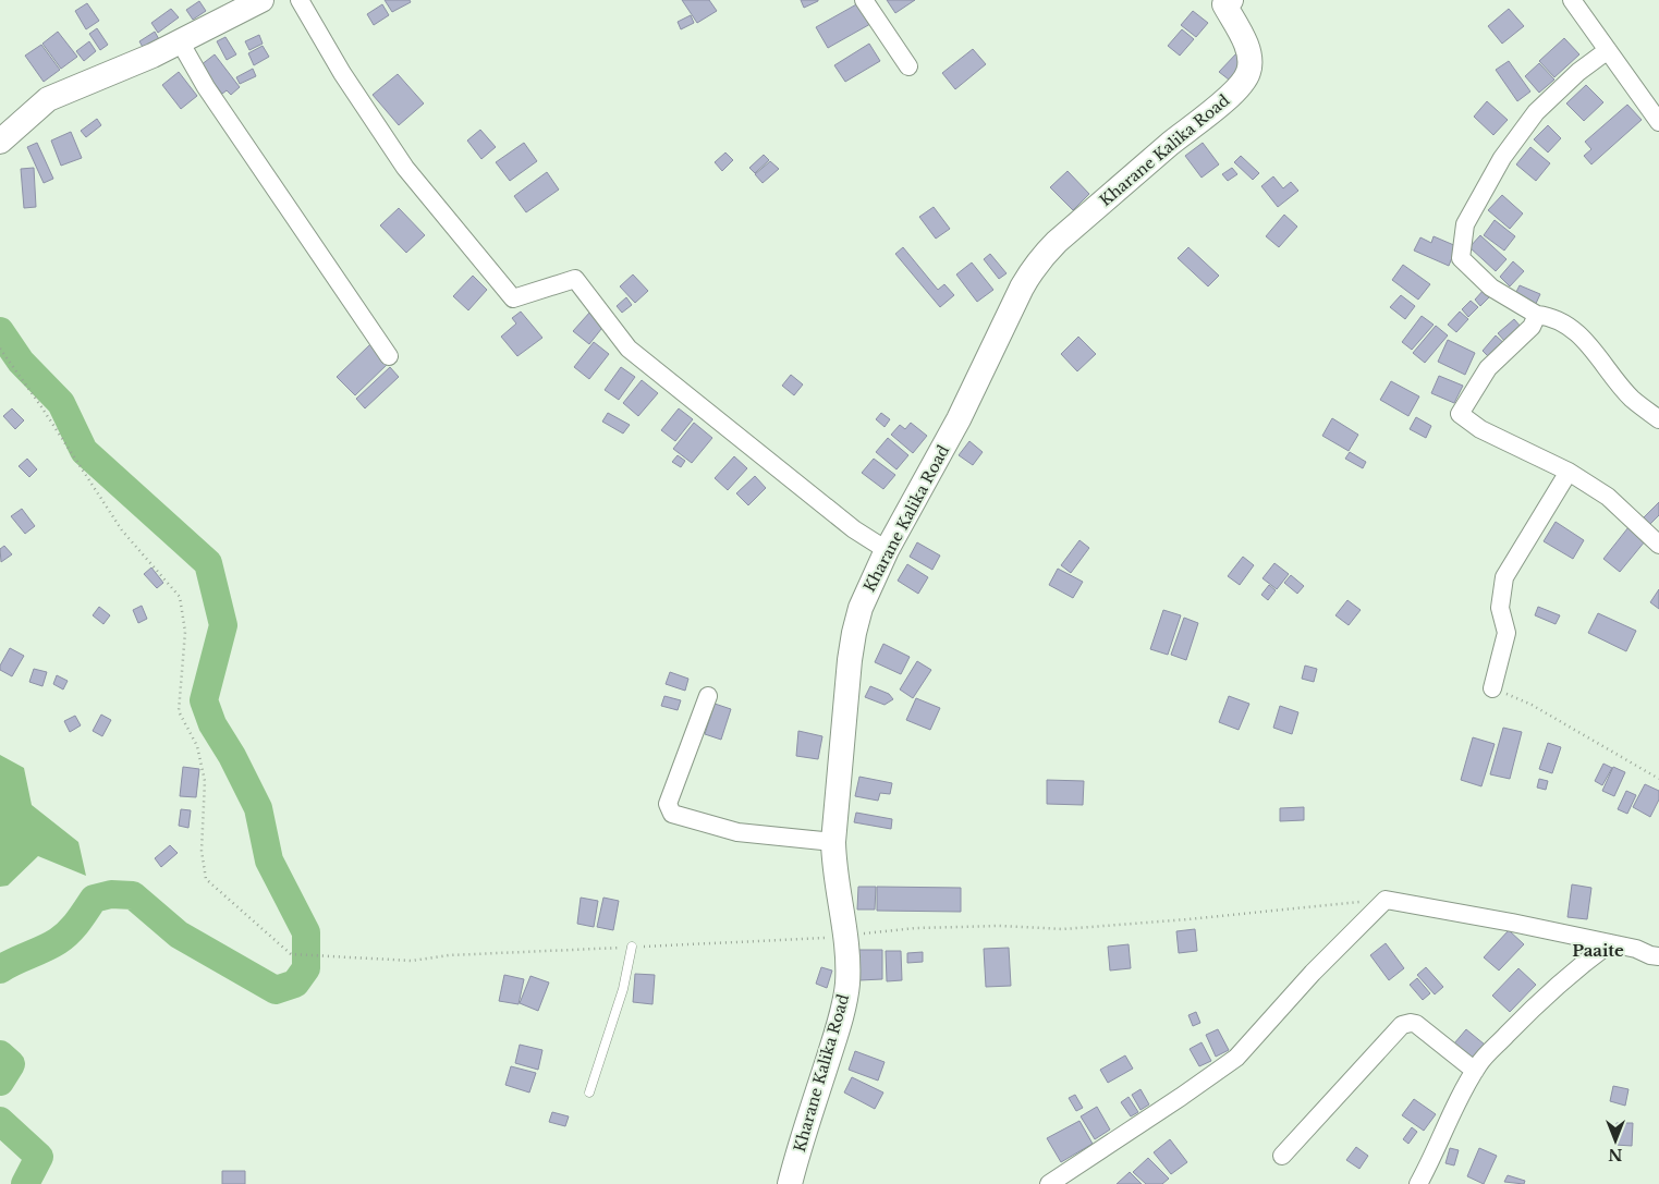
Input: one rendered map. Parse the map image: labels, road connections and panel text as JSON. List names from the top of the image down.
{
  "streets": {
    "street": ["Kharane Kalika Road"]
  },
  "districts": ["Paaite"],
  "north": "bottom"
}
